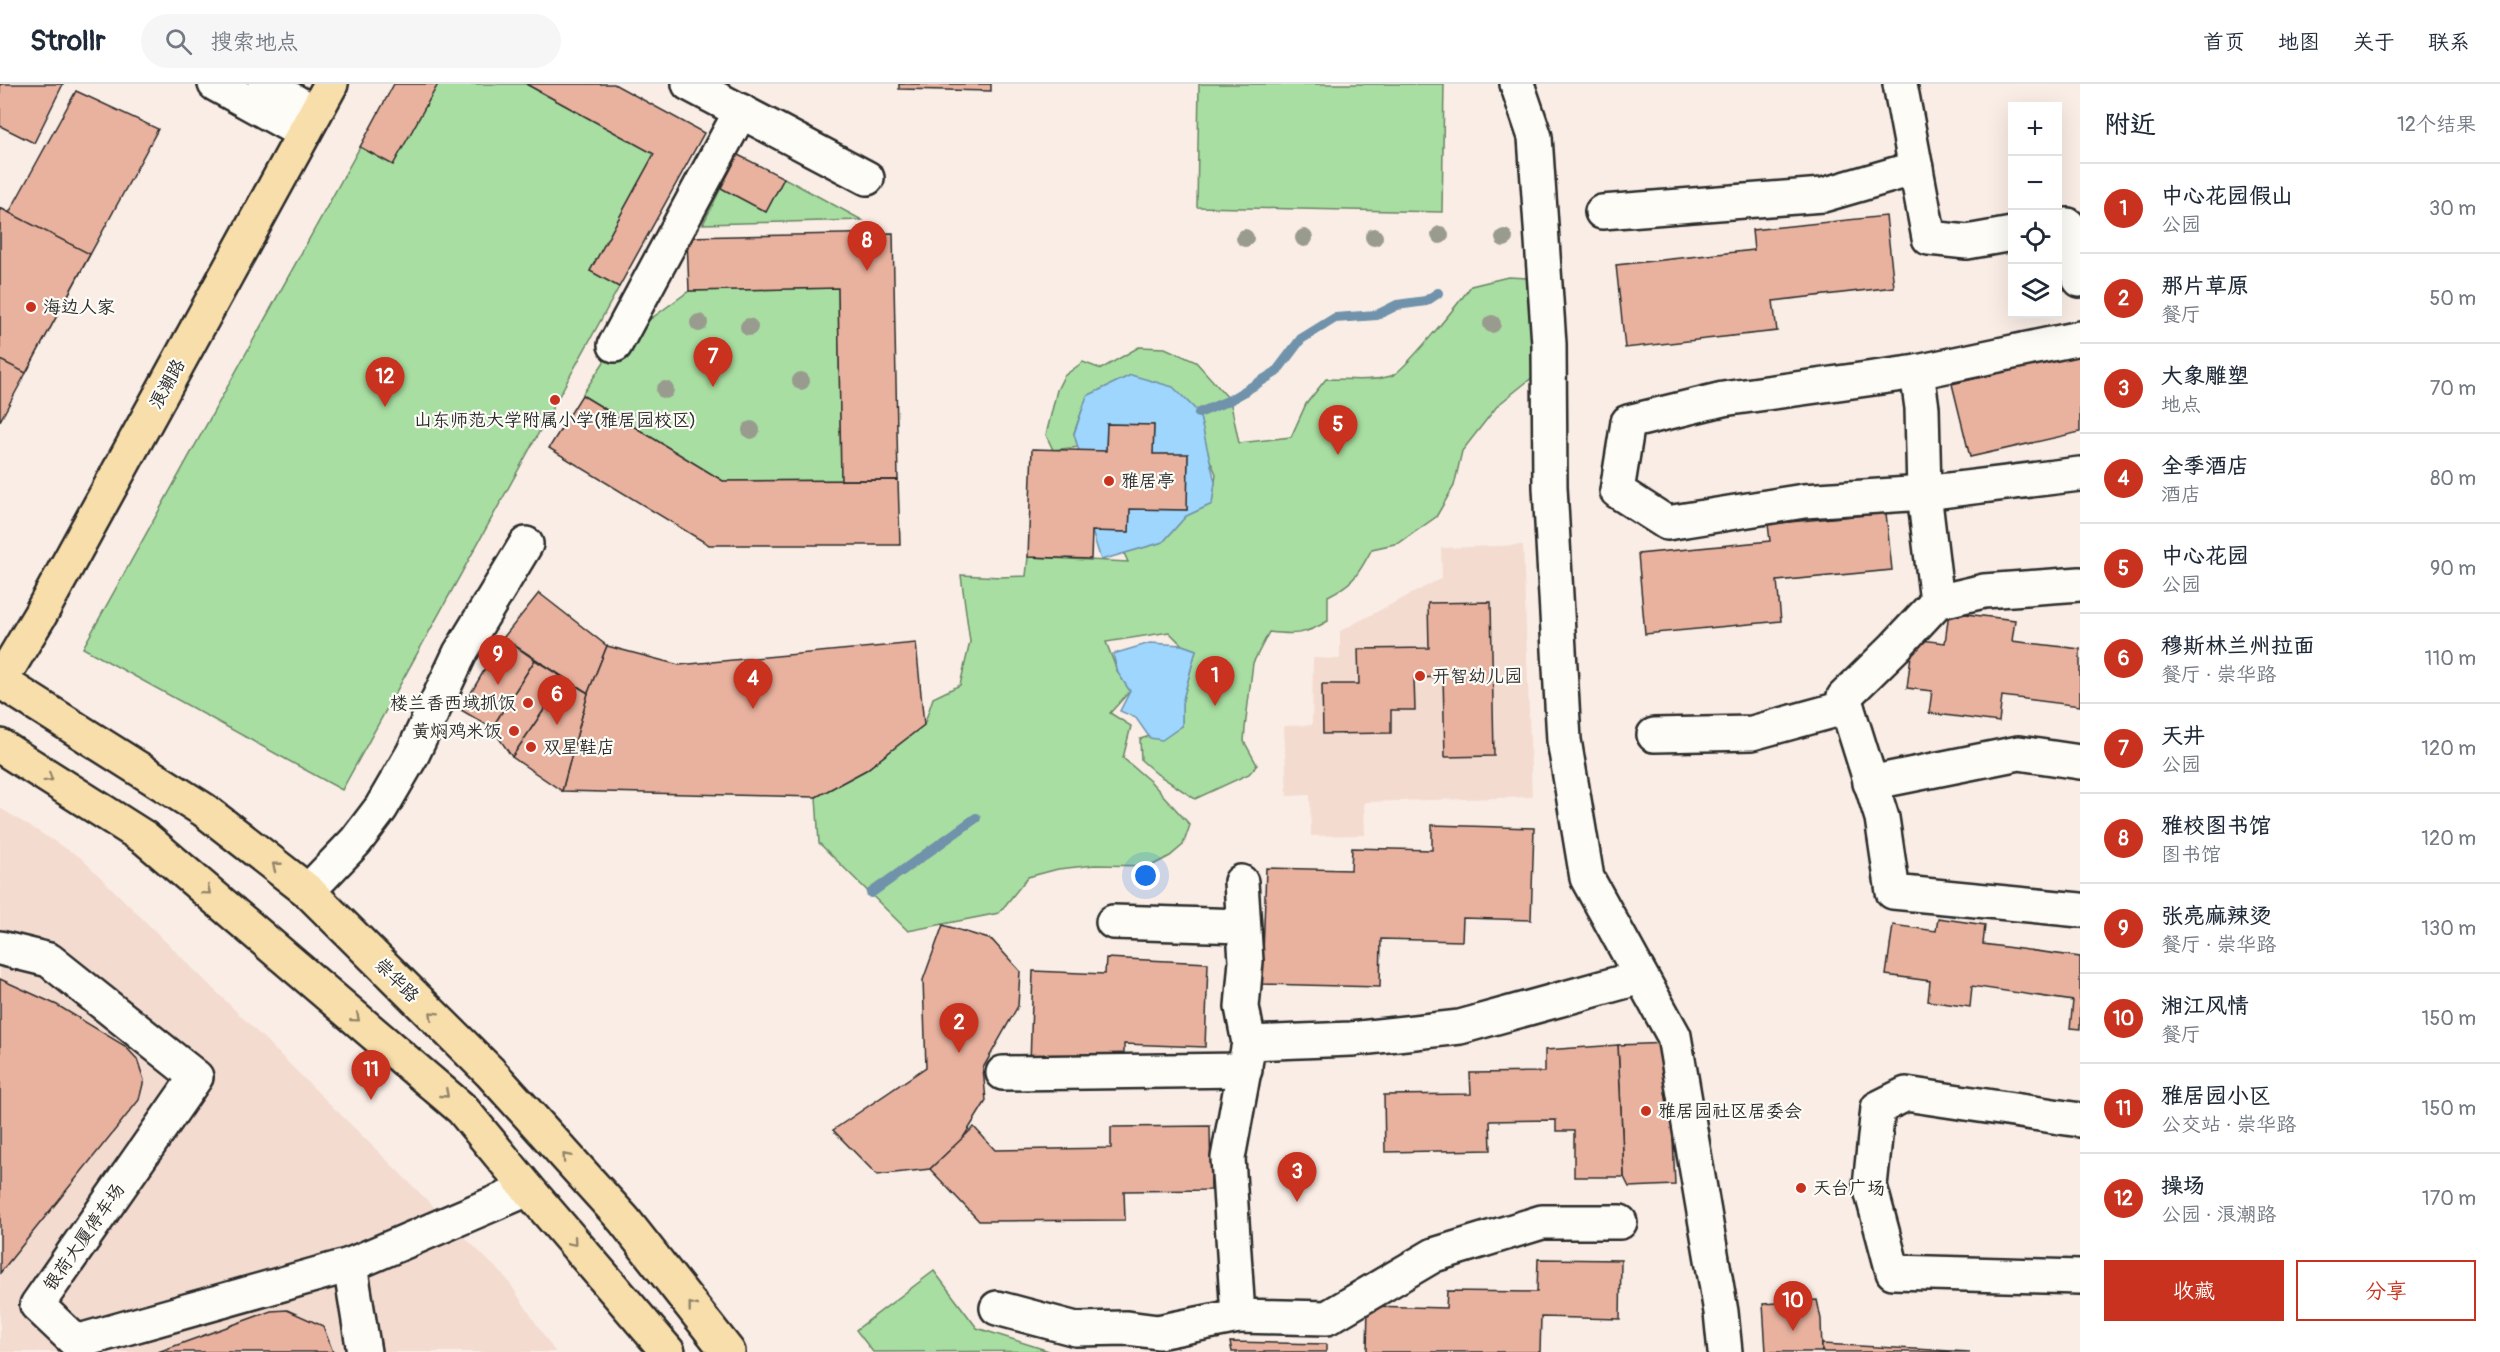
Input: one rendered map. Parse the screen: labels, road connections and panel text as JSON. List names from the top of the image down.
{
  "streets": {
    "main road": ["浪潮路", "崇华路"],
    "street": ["银荷大厦停车场"]
  },
  "crossings": [
    ["浪潮路", "崇华路"]
  ],
  "places": [
    "海边人家",
    "山东师范大学附属小学(雅居园校区)",
    "雅居亭",
    "开智幼儿园",
    "楼兰香西域抓饭",
    "黄焖鸡米饭",
    "双星鞋店",
    "雅居园社区居委会",
    "天台广场"
  ],
  "page": {
    "header": "Strollr",
    "search": "搜索地点",
    "nav": [
      "首页",
      "地图",
      "关于",
      "联系"
    ],
    "heading": ["附近", "12个结果"],
    "map_buttons": ["+", "−"],
    "list": [
      {
        "mark": "1",
        "name": "中心花园假山",
        "note": "公园",
        "value": "30 m"
      },
      {
        "mark": "2",
        "name": "那片草原",
        "note": "餐厅",
        "value": "50 m"
      },
      {
        "mark": "3",
        "name": "大象雕塑",
        "note": "地点",
        "value": "70 m"
      },
      {
        "mark": "4",
        "name": "全季酒店",
        "note": "酒店",
        "value": "80 m"
      },
      {
        "mark": "5",
        "name": "中心花园",
        "note": "公园",
        "value": "90 m"
      },
      {
        "mark": "6",
        "name": "穆斯林兰州拉面",
        "note": "餐厅 · 崇华路",
        "value": "110 m"
      },
      {
        "mark": "7",
        "name": "天井",
        "note": "公园",
        "value": "120 m"
      },
      {
        "mark": "8",
        "name": "雅校图书馆",
        "note": "图书馆",
        "value": "120 m"
      },
      {
        "mark": "9",
        "name": "张亮麻辣烫",
        "note": "餐厅 · 崇华路",
        "value": "130 m"
      },
      {
        "mark": "10",
        "name": "湘江风情",
        "note": "餐厅",
        "value": "150 m"
      },
      {
        "mark": "11",
        "name": "雅居园小区",
        "note": "公交站 · 崇华路",
        "value": "150 m"
      },
      {
        "mark": "12",
        "name": "操场",
        "note": "公园 · 浪潮路",
        "value": "170 m"
      }
    ],
    "pins": [
      "8",
      "7",
      "12",
      "5",
      "9",
      "1",
      "4",
      "6",
      "2",
      "11",
      "3",
      "10"
    ],
    "buttons": ["收藏", "分享"]
  }
}
